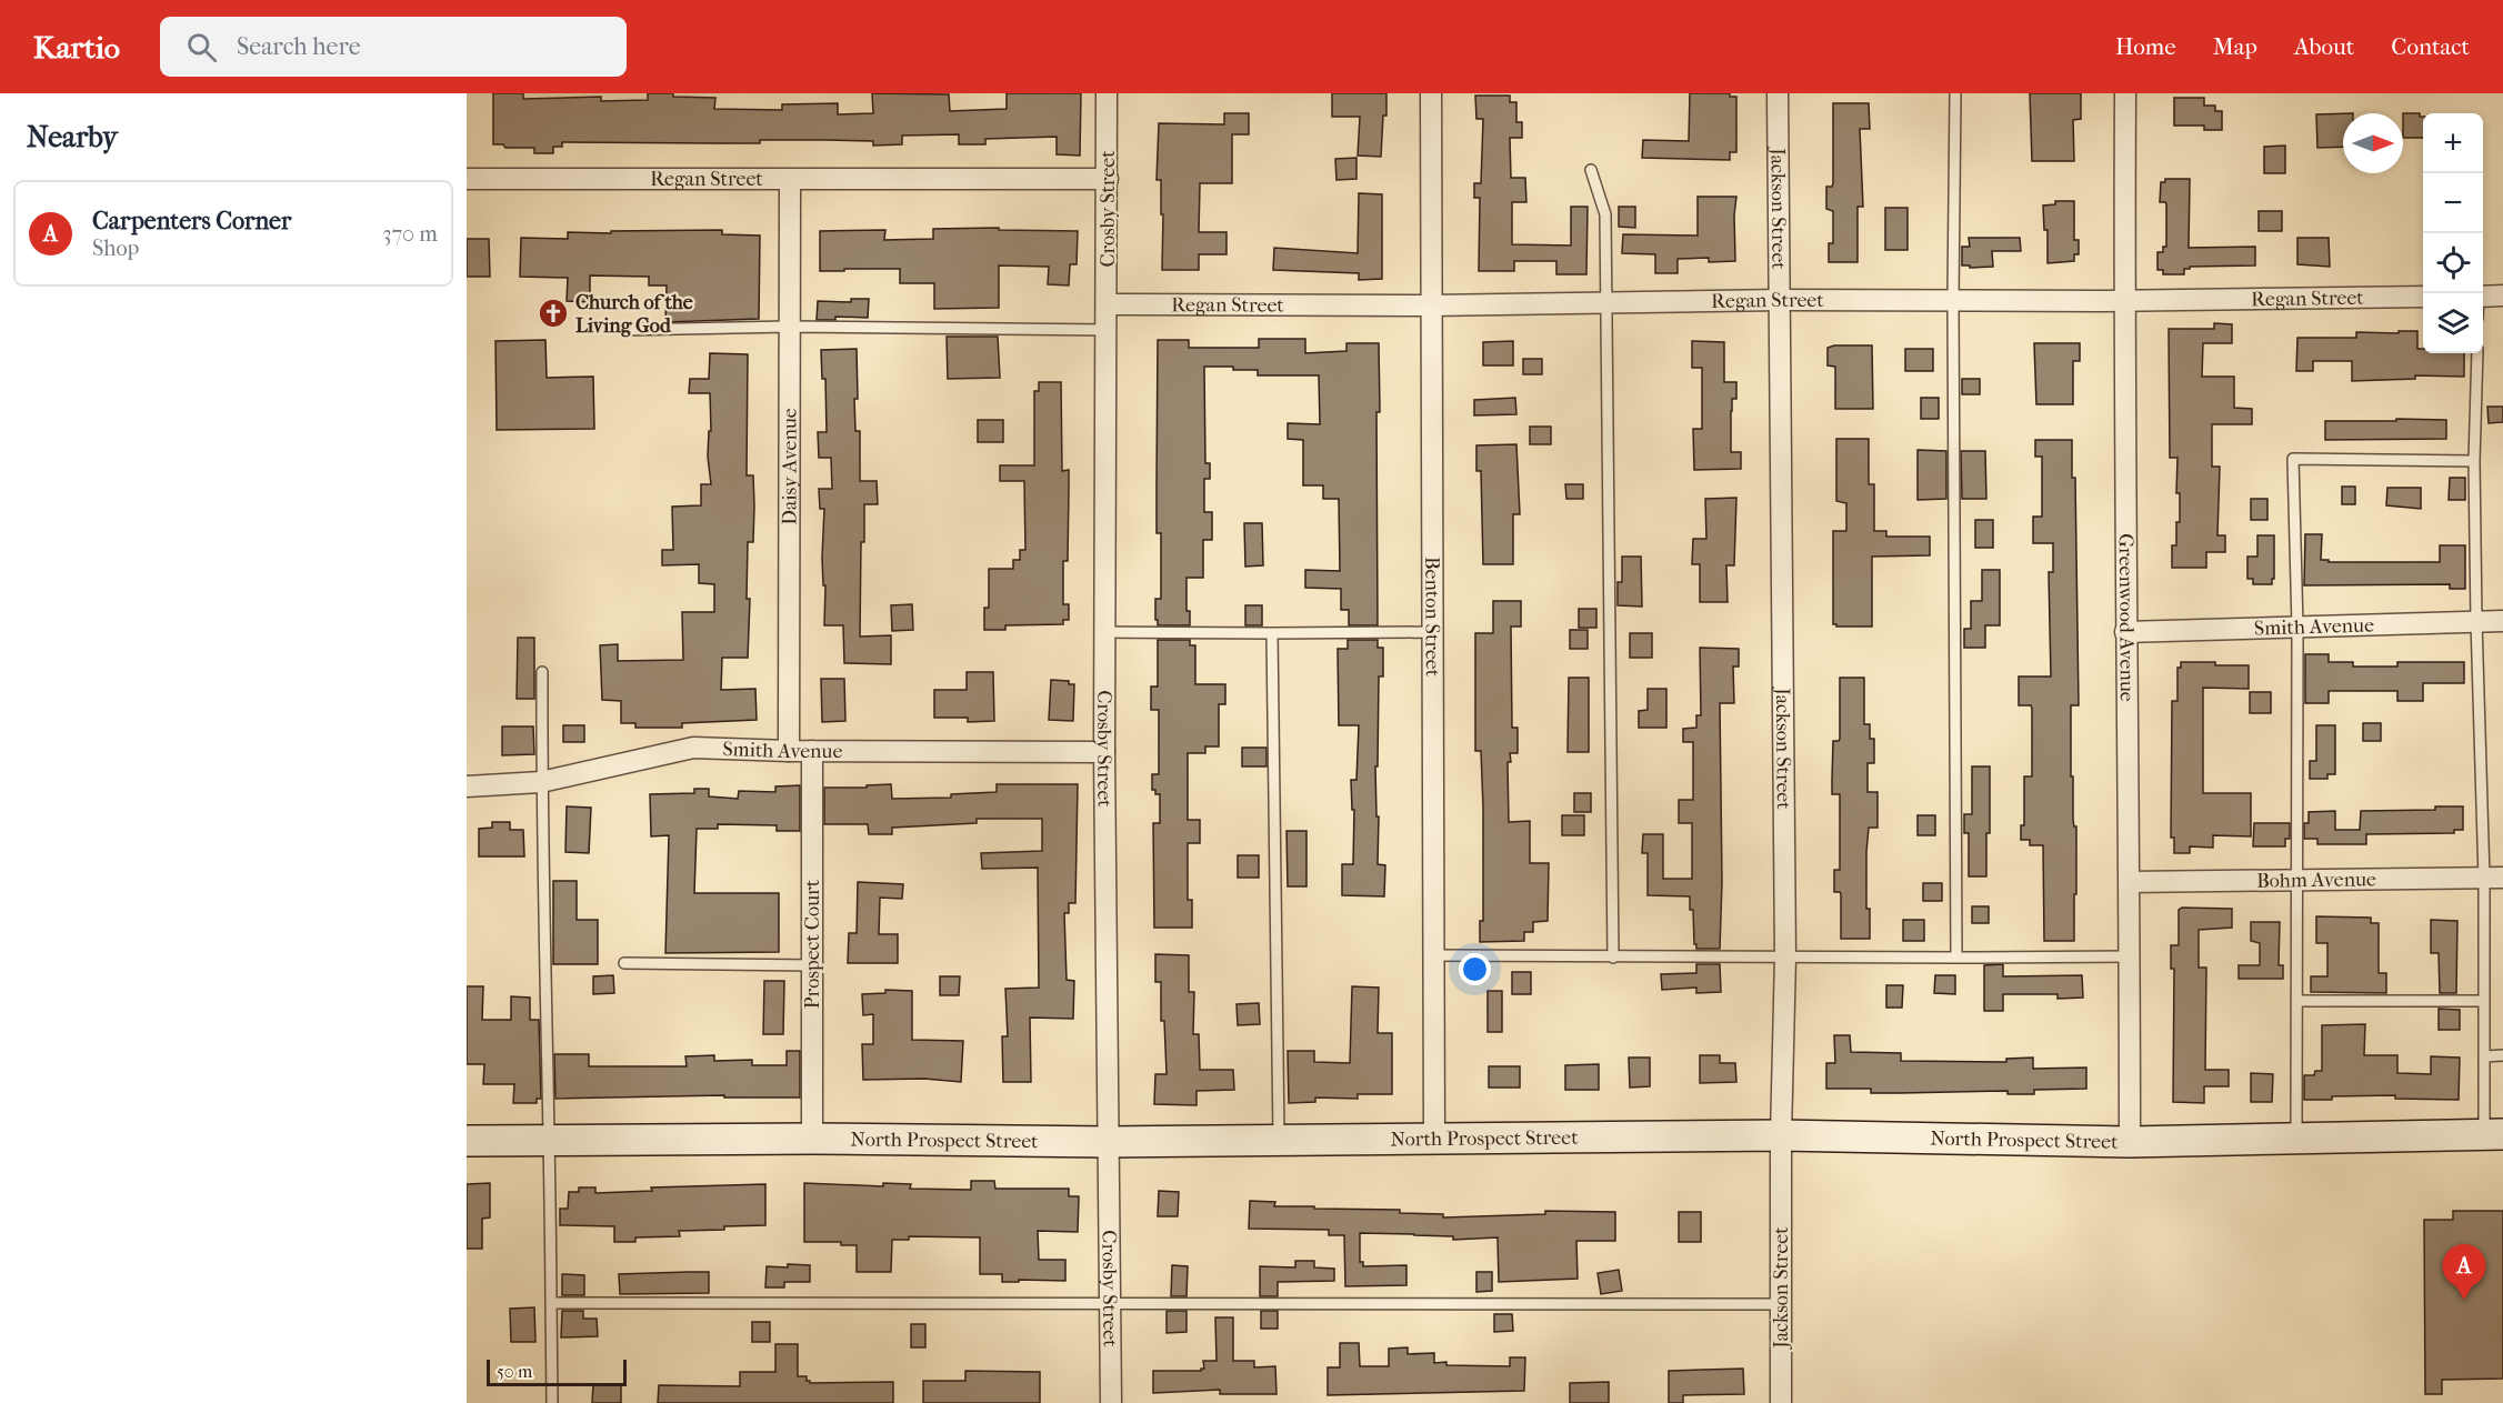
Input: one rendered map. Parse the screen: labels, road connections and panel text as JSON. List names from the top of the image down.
{
  "streets": {
    "street": [
      "Regan Street",
      "Crosby Street",
      "Jackson Street",
      "Daisy Avenue",
      "Benton Street",
      "Greenwood Avenue",
      "Smith Avenue",
      "Bohm Avenue",
      "Prospect Court",
      "North Prospect Street"
    ]
  },
  "crossings": [
    ["Regan Street", "Crosby Street"],
    ["Regan Street", "Jackson Street"],
    ["Regan Street", "Daisy Avenue"],
    ["Regan Street", "Benton Street"],
    ["Regan Street", "Greenwood Avenue"],
    ["Crosby Street", "Smith Avenue"],
    ["Crosby Street", "North Prospect Street"],
    ["Jackson Street", "North Prospect Street"],
    ["Daisy Avenue", "Smith Avenue"],
    ["Benton Street", "North Prospect Street"],
    ["Greenwood Avenue", "Smith Avenue"],
    ["Greenwood Avenue", "Bohm Avenue"],
    ["Greenwood Avenue", "North Prospect Street"],
    ["Smith Avenue", "Prospect Court"],
    ["Prospect Court", "North Prospect Street"]
  ],
  "places": {
    "church": ["Church of the Living God"]
  },
  "scale_bar": "50 m",
  "north": "right",
  "page": {
    "header": "Kartio",
    "search": "Search here",
    "nav": [
      "Home",
      "Map",
      "About",
      "Contact"
    ],
    "heading": "Nearby",
    "map_buttons": ["+", "−"],
    "list": [
      {
        "mark": "A",
        "name": "Carpenters Corner",
        "note": "Shop",
        "value": "370 m"
      }
    ],
    "pins": "A",
    "scale": "50 m"
  }
}
